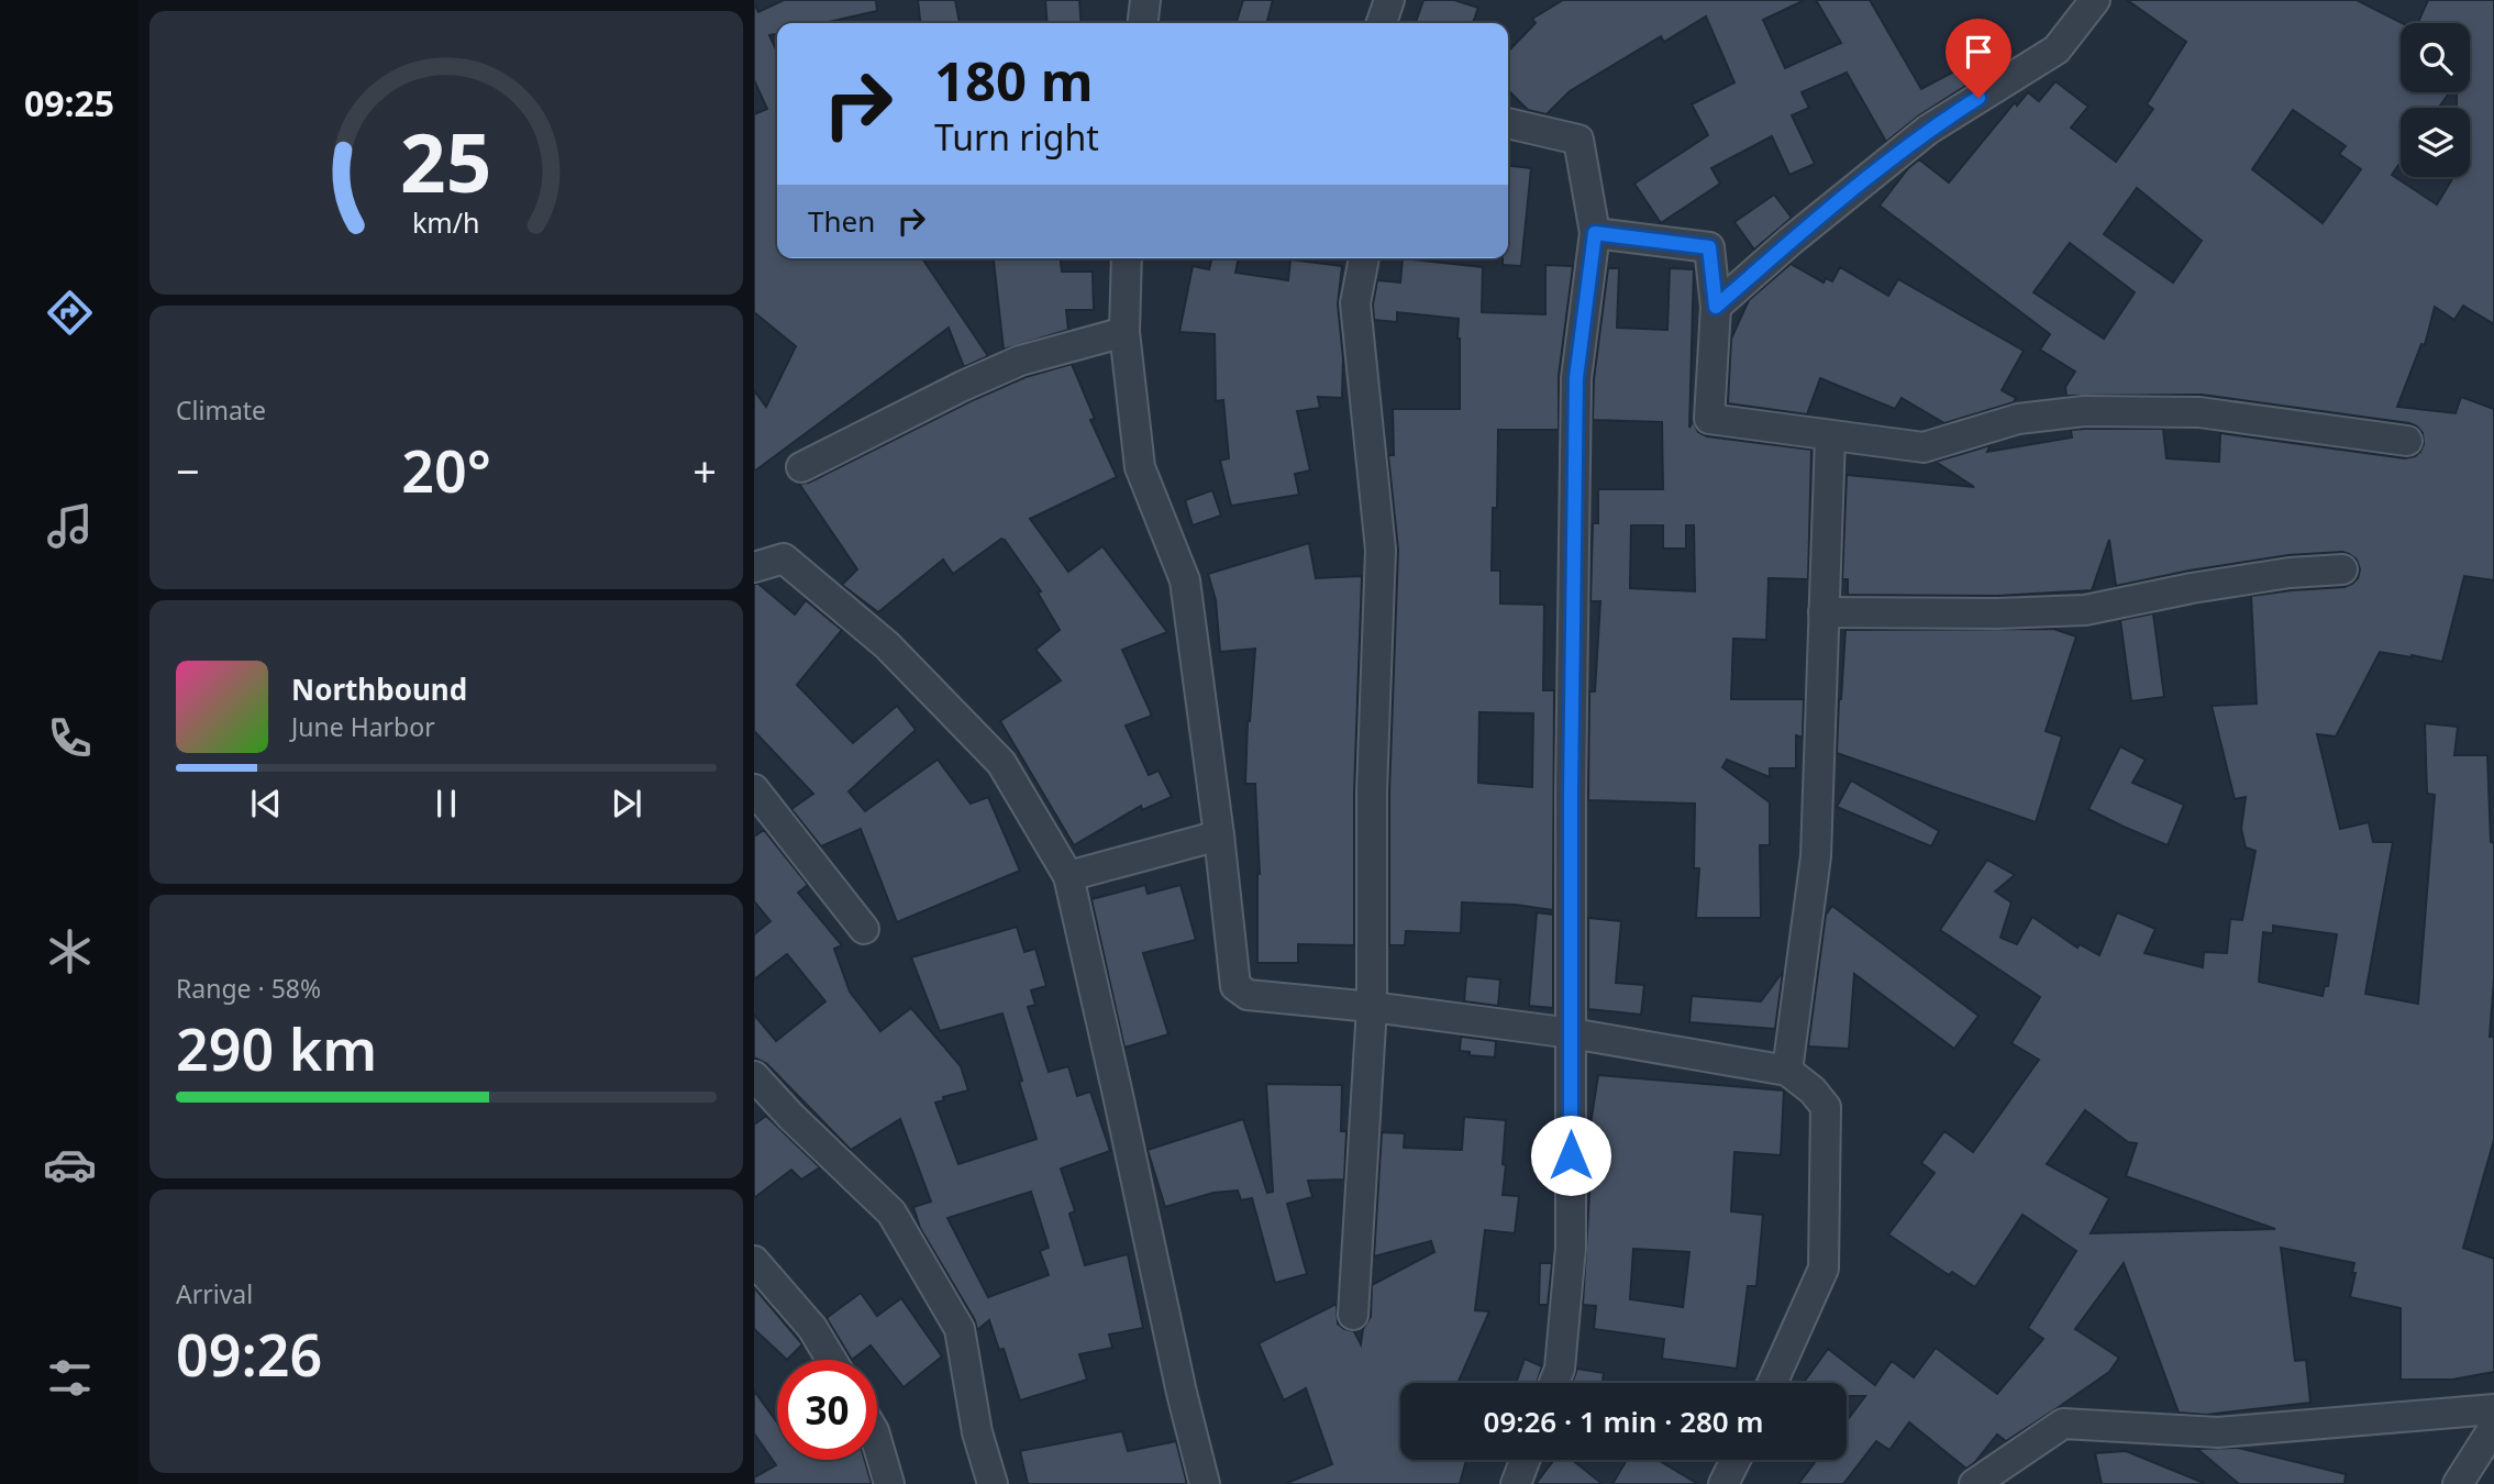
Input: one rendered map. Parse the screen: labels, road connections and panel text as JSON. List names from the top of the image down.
{
  "page": {
    "tabs": "09:25",
    "turn": ["180 m", "Turn right"],
    "then": "Then",
    "tile": [
      "Climate",
      ["Range · 58%", "290 km"],
      ["Arrival", "09:26"]
    ],
    "heat": ["−", "20°", "+"],
    "song": ["Northbound", "June Harbor"],
    "limit": "30",
    "trip": "09:26 · 1 min · 280 m",
    "gauge": ["25", "km/h"]
  }
}
